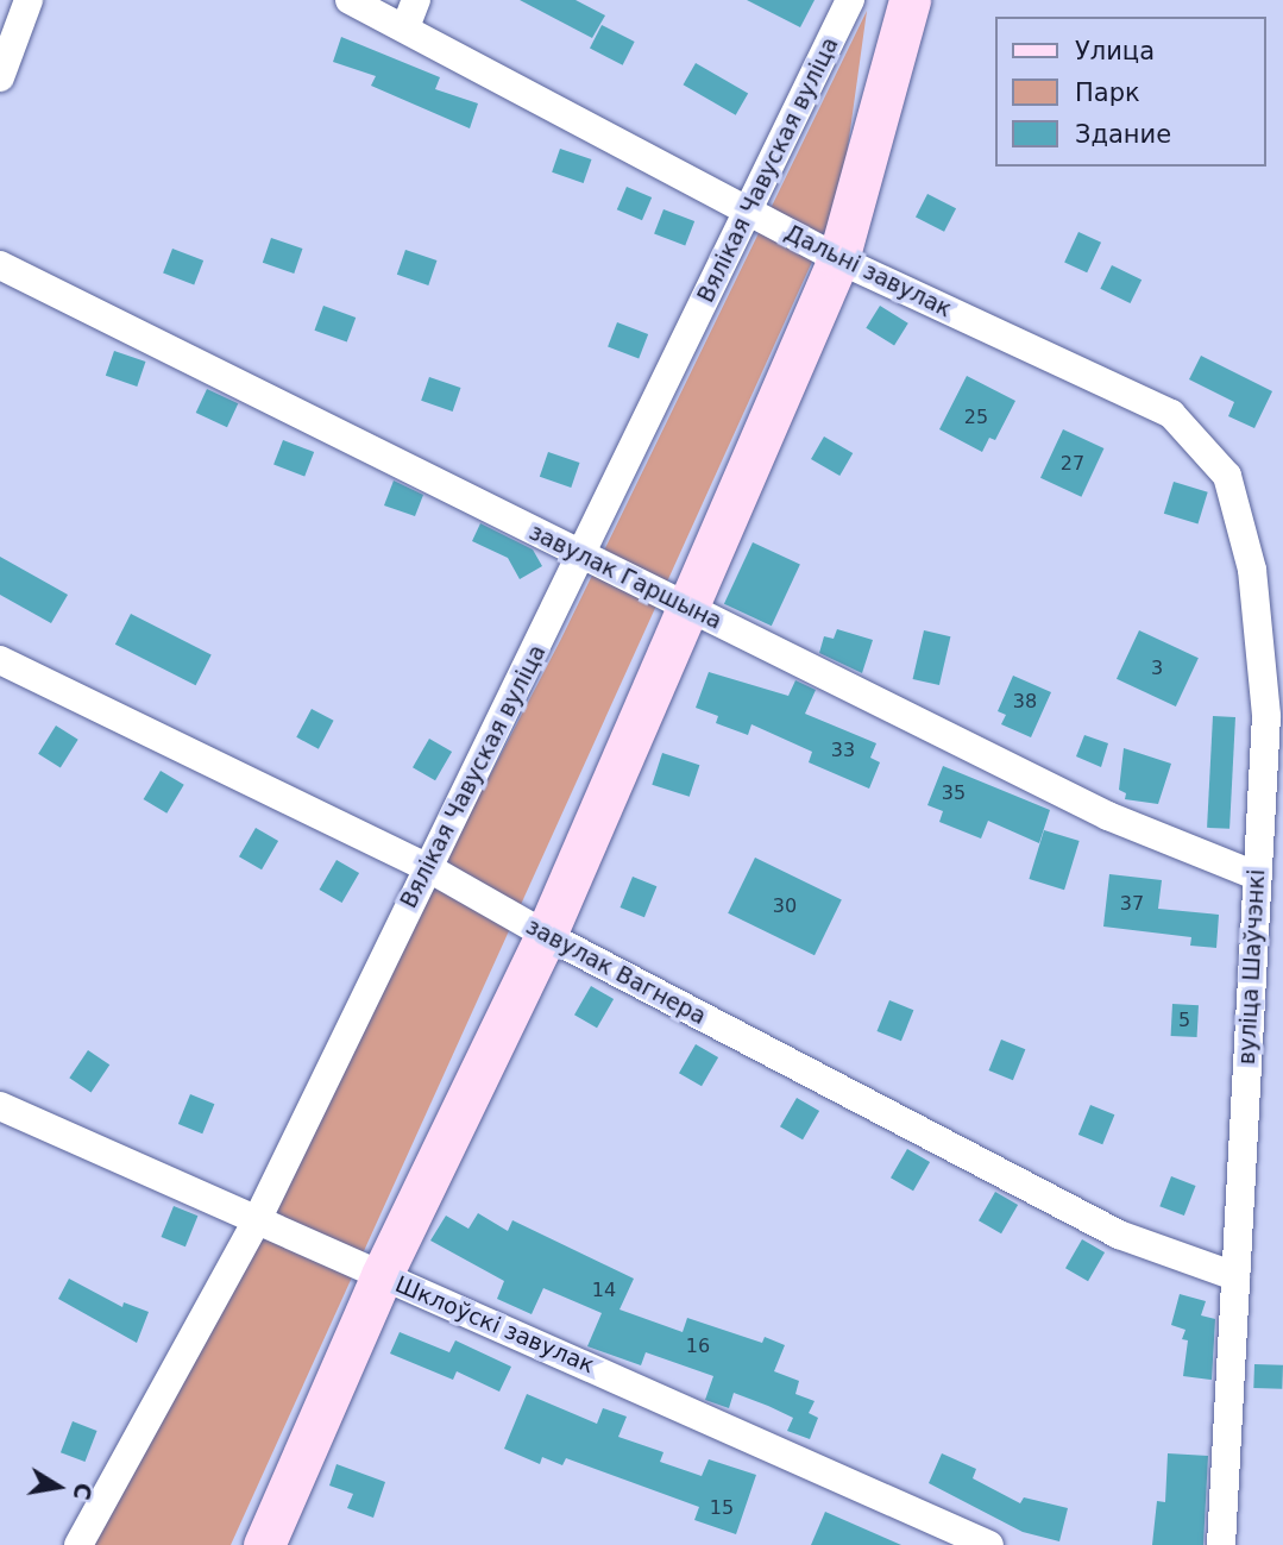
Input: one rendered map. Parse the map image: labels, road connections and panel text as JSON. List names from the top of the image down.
{
  "streets": {
    "street": [
      "Вялікая Чавуская вуліца",
      "Дальні завулак",
      "завулак Гаршына",
      "вуліца Шаўчэнкі",
      "завулак Вагнера",
      "Шклоўскі завулак"
    ]
  },
  "crossings": [
    ["Вялікая Чавуская вуліца", "Дальні завулак"],
    ["Вялікая Чавуская вуліца", "завулак Гаршына"],
    ["Вялікая Чавуская вуліца", "завулак Вагнера"],
    ["Вялікая Чавуская вуліца", "Шклоўскі завулак"],
    ["Дальні завулак", "вуліца Шаўчэнкі"],
    ["завулак Гаршына", "вуліца Шаўчэнкі"],
    ["вуліца Шаўчэнкі", "завулак Вагнера"]
  ],
  "house_numbers": [
    "25",
    "27",
    "3",
    "38",
    "33",
    "35",
    "37",
    "30",
    "5",
    "14",
    "16",
    "15"
  ],
  "legend": ["Улица", "Парк", "Здание"],
  "north": "right"
}
